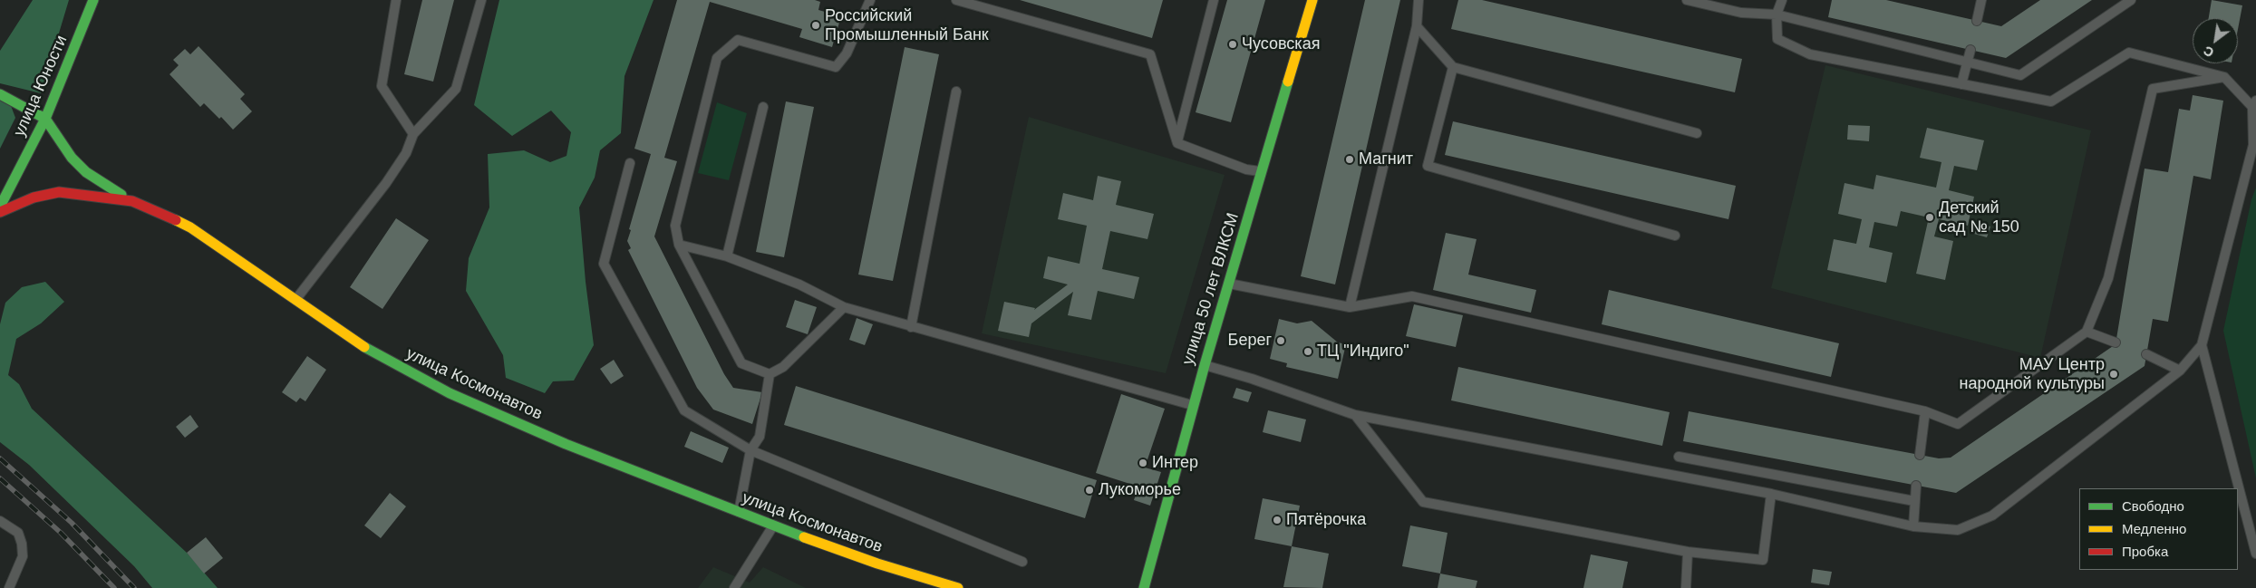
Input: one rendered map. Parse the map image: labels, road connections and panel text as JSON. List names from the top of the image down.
{
  "streets": {
    "street": ["улица Юности", "улица 50 лет ВЛКСМ", "улица Космонавтов"]
  },
  "places": [
    "Российский Промышленный Банк",
    "Чусовская",
    "Магнит",
    "Детский сад № 150",
    "Берег",
    "ТЦ \"Индиго\"",
    "МАУ Центр народной культуры",
    "Интер",
    "Лукоморье",
    "Пятёрочка"
  ],
  "legend": ["Свободно", "Медленно", "Пробка"],
  "north": "bottom left"
}
